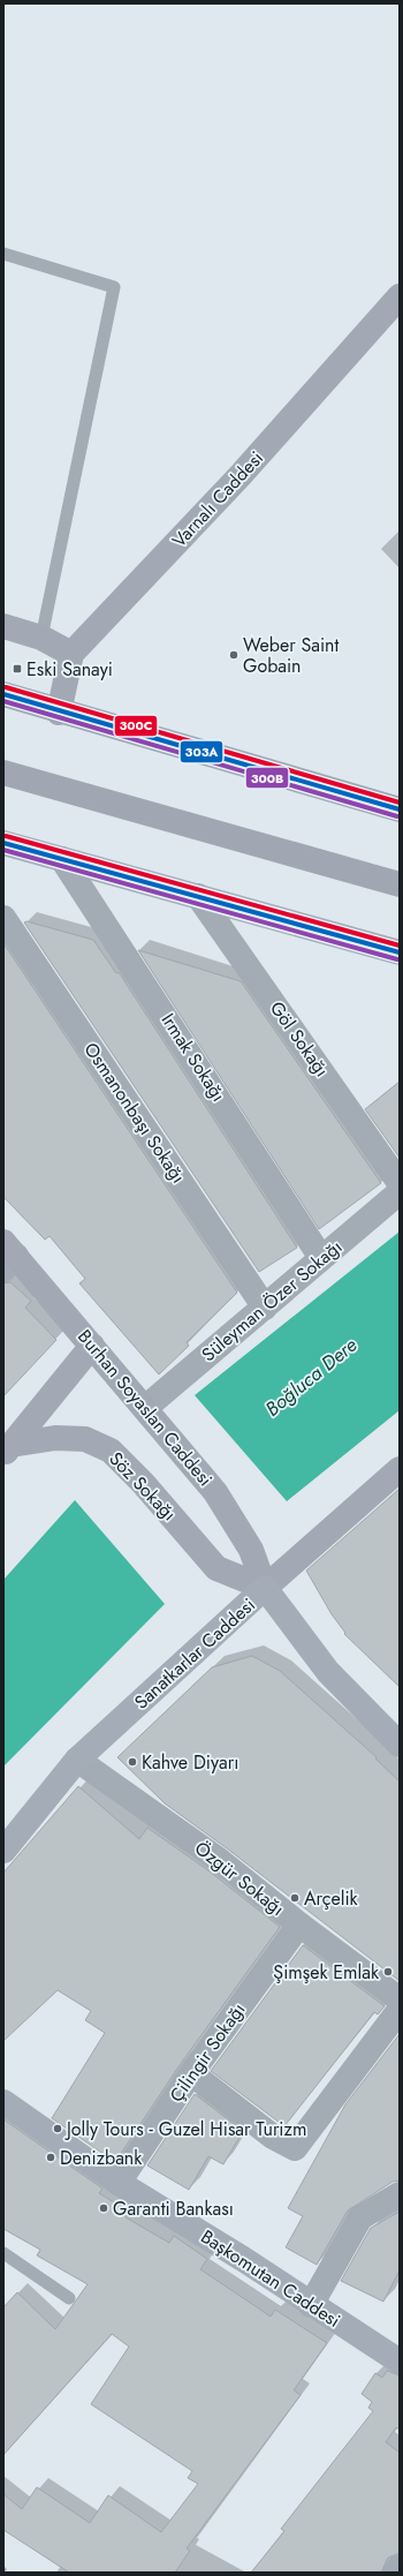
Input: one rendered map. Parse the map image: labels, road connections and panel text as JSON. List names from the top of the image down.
{
  "streets": {
    "main road": [
      "Varnalı Caddesi",
      "Burhan Soyaslan Caddesi",
      "Söz Sokağı",
      "Sanatkarlar Caddesi",
      "Başkomutan Caddesi"
    ],
    "street": [
      "Göl Sokağı",
      "Irmak Sokağı",
      "Osmanonbaşı Sokağı",
      "Süleyman Özer Sokağı",
      "Özgür Sokağı",
      "Çilingir Sokağı"
    ]
  },
  "crossings": [
    ["Irmak Sokağı", "Süleyman Özer Sokağı"],
    ["Osmanonbaşı Sokağı", "Süleyman Özer Sokağı"],
    ["Süleyman Özer Sokağı", "Burhan Soyaslan Caddesi"],
    ["Burhan Soyaslan Caddesi", "Söz Sokağı"],
    ["Burhan Soyaslan Caddesi", "Sanatkarlar Caddesi"],
    ["Söz Sokağı", "Sanatkarlar Caddesi"],
    ["Sanatkarlar Caddesi", "Özgür Sokağı"],
    ["Özgür Sokağı", "Çilingir Sokağı"],
    ["Çilingir Sokağı", "Başkomutan Caddesi"]
  ],
  "water": ["Boğluca Dere"],
  "places": {
    "other": [
      "Weber Saint Gobain",
      "Kahve Diyarı",
      "Arçelik",
      "Şimşek Emlak",
      "Jolly Tours - Guzel Hisar Turizm",
      "Denizbank",
      "Garanti Bankası"
    ],
    "transit": ["Eski Sanayi"]
  },
  "lines": ["transit line 300C", "transit line 303A", "transit line 300B"]
}
